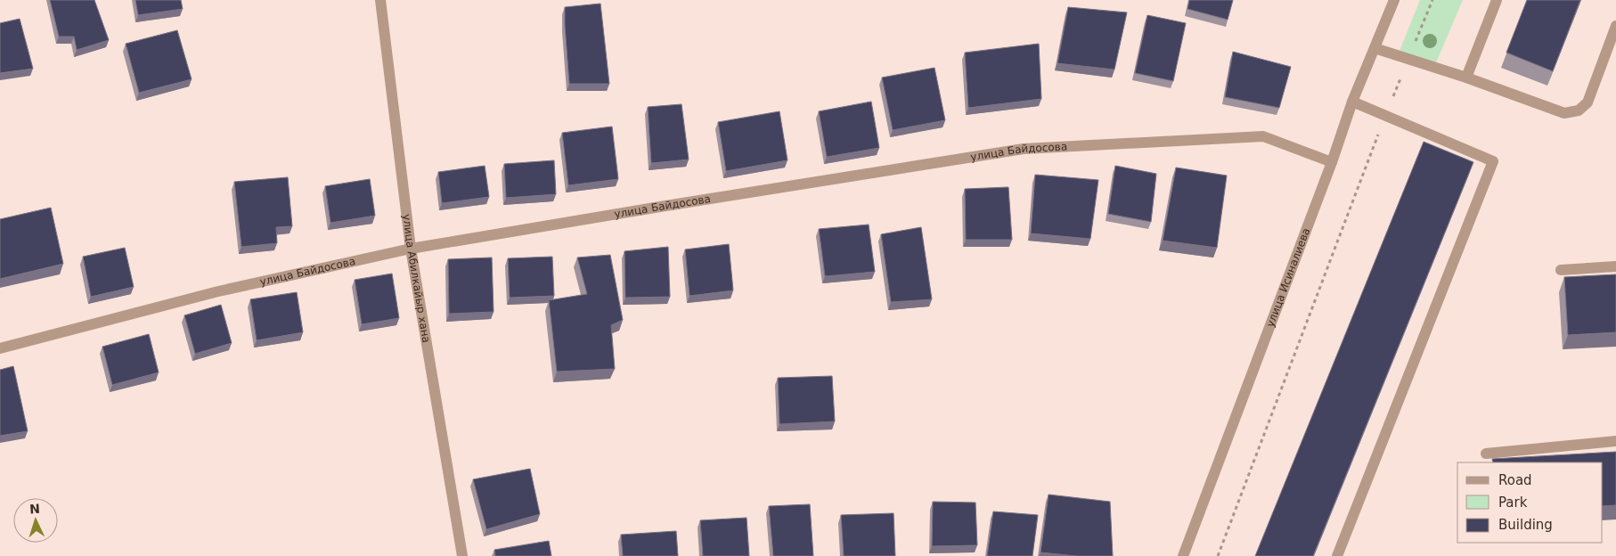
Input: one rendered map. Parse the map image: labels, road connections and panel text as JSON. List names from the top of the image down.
{
  "streets": {
    "street": ["улица Байдосова", "улица Исиналиева", "улица Абилкайыр хана"]
  },
  "crossings": [
    ["улица Байдосова", "улица Исиналиева"],
    ["улица Байдосова", "улица Абилкайыр хана"]
  ],
  "legend": ["Road", "Park", "Building"],
  "north": "top"
}
